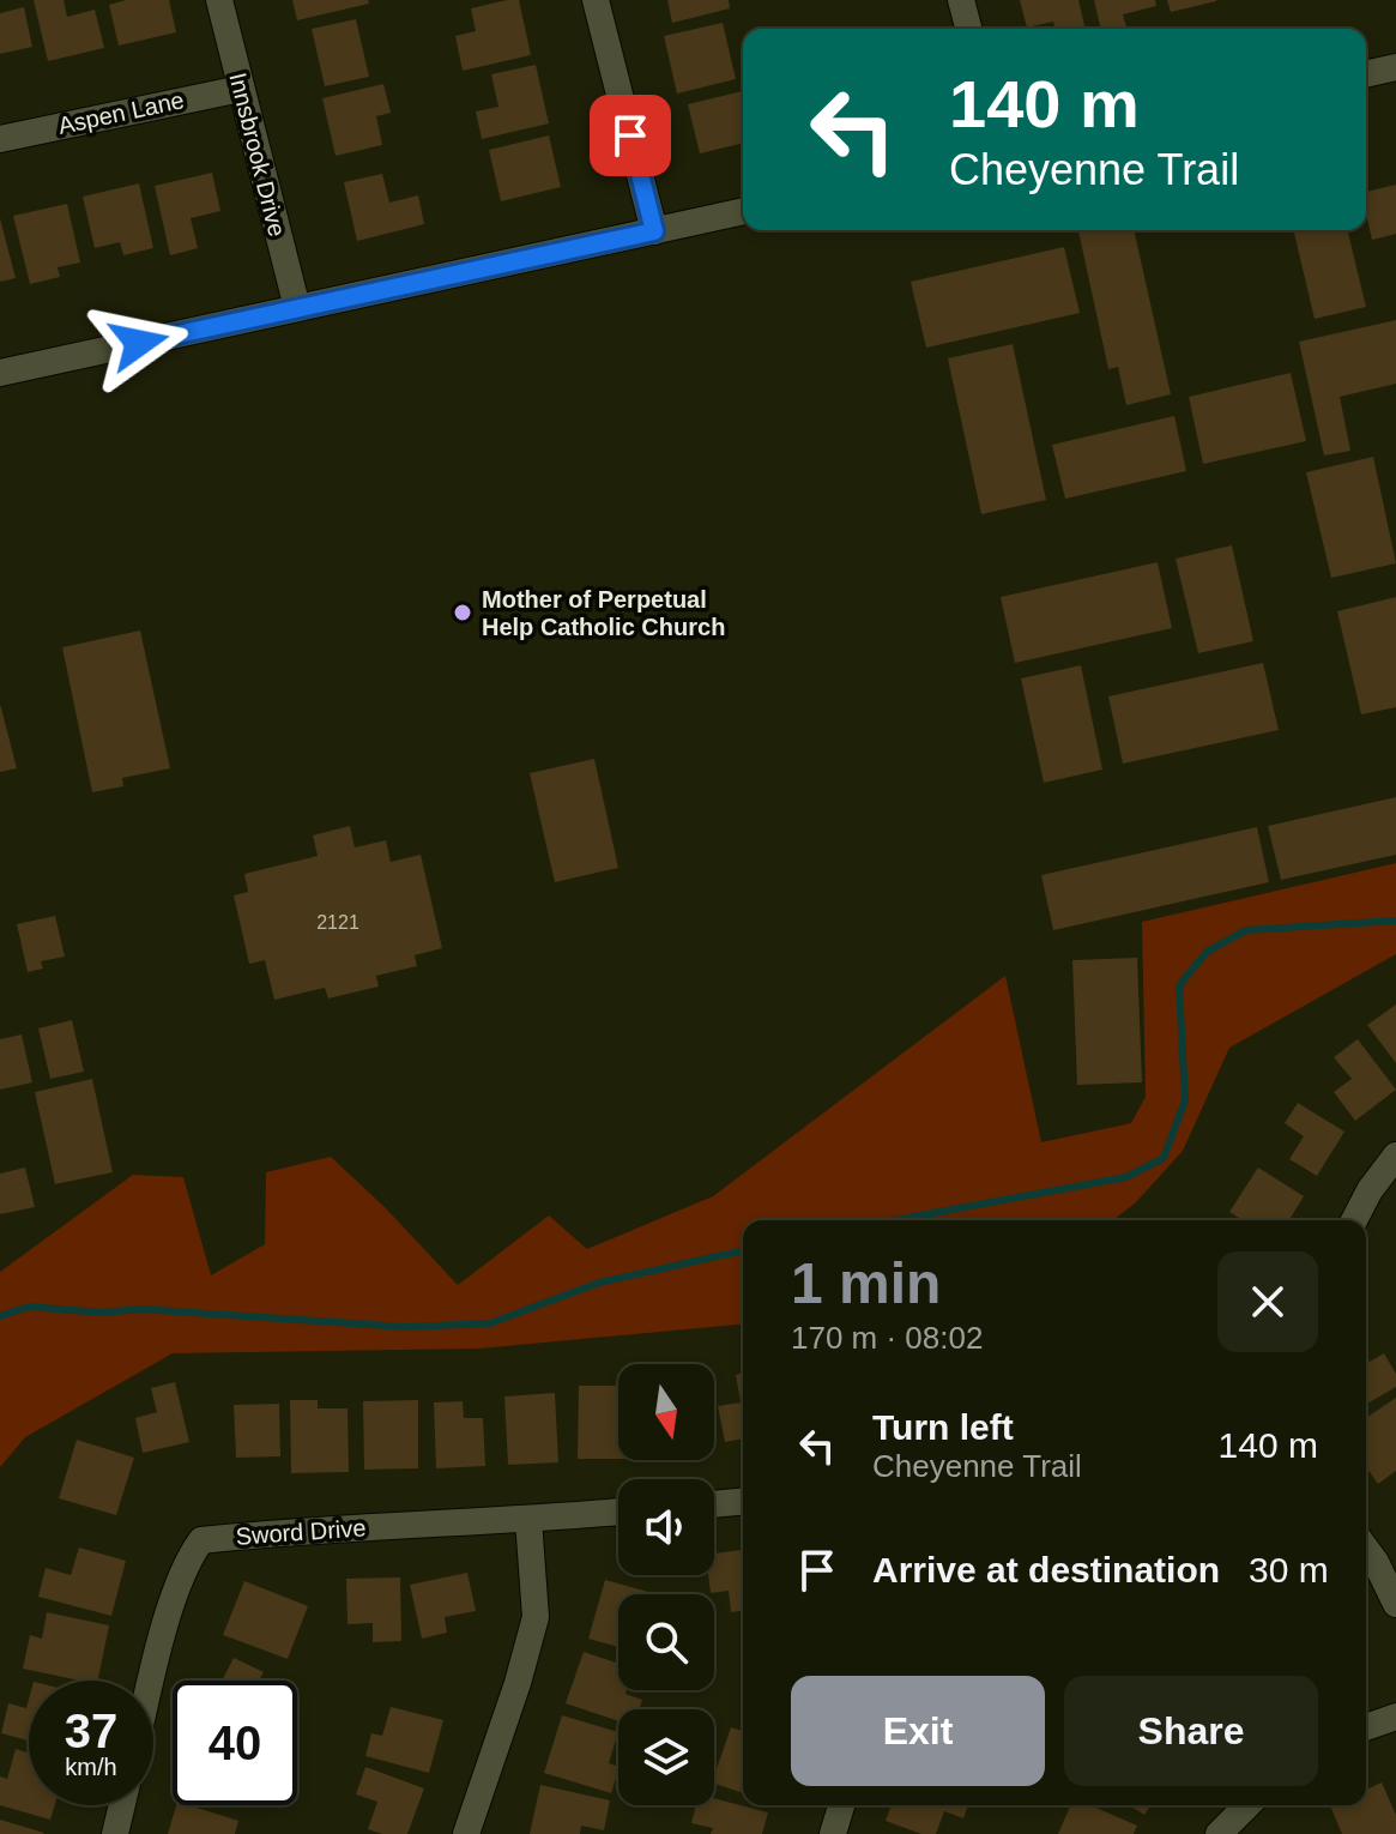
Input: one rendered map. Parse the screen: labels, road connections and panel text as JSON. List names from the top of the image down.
{
  "streets": {
    "street": ["Aspen Lane", "Innsbrook Drive", "Sword Drive"]
  },
  "crossings": [
    ["Aspen Lane", "Innsbrook Drive"]
  ],
  "places": ["Mother of Perpetual Help Catholic Church"],
  "house_numbers": ["2121"],
  "north": "bottom",
  "page": {
    "turn": ["140 m", "Cheyenne Trail"],
    "heading": ["1 min", "170 m · 08:02"],
    "list": [
      {
        "name": "Turn left",
        "note": "Cheyenne Trail",
        "value": "140 m"
      },
      {
        "name": "Arrive at destination",
        "value": "30 m"
      }
    ],
    "buttons": ["Exit", "Share"],
    "speed": "37 km/h",
    "limit": "40"
  }
}
